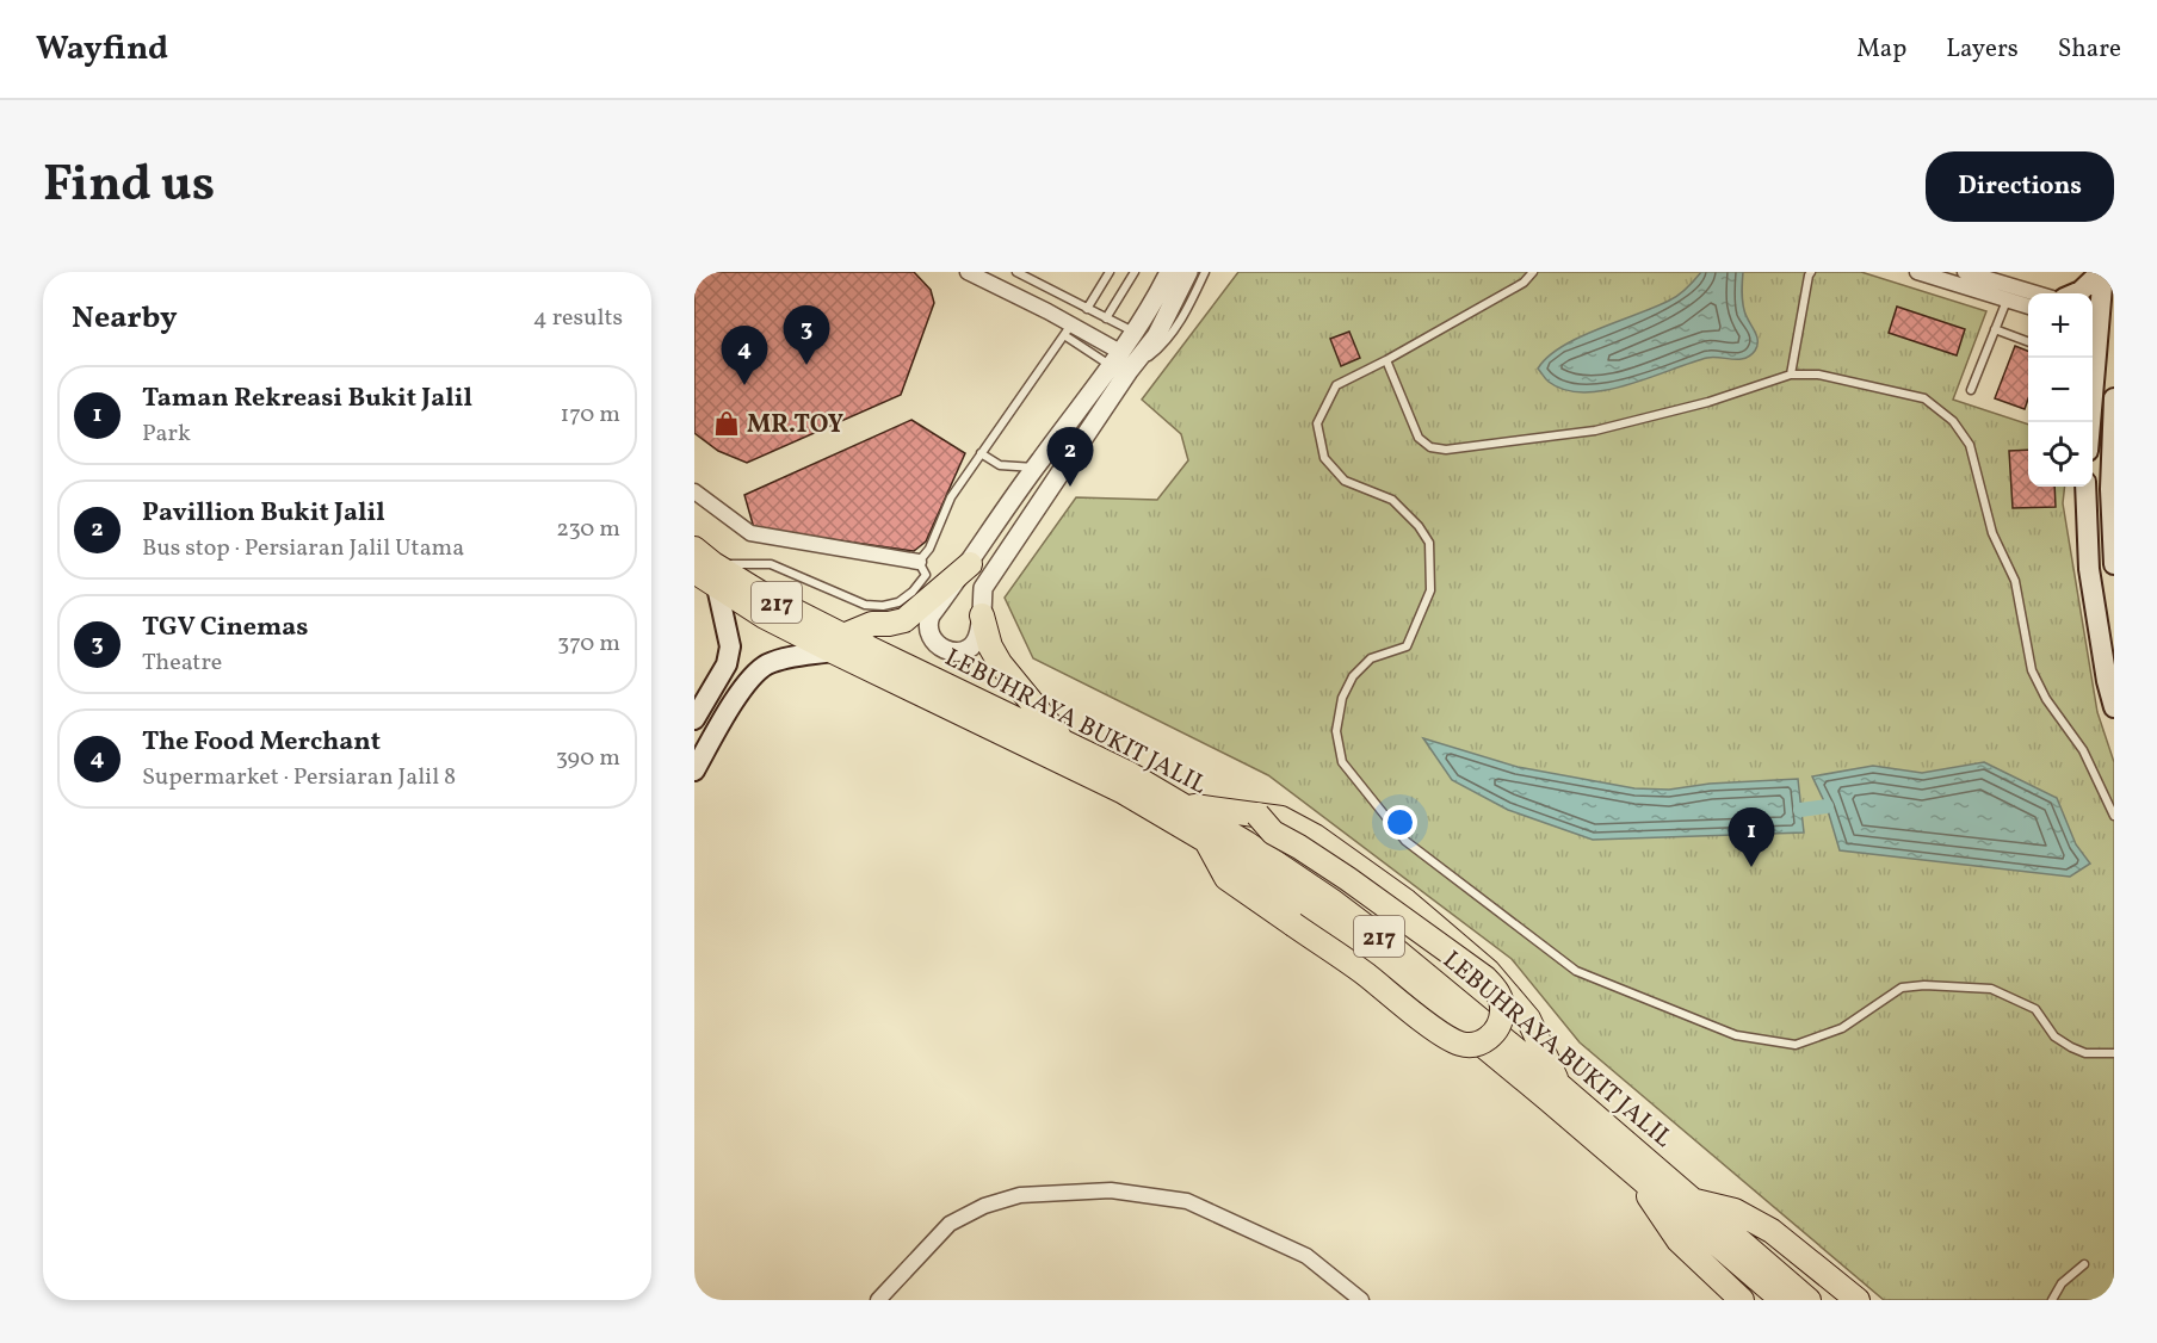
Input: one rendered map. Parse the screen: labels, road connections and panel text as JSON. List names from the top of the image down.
{
  "streets": {
    "highway": ["217", "LEBUHRAYA BUKIT JALIL"]
  },
  "places": {
    "shop": ["MR.TOY"]
  },
  "page": {
    "header": "Wayfind",
    "nav": ["Map", "Layers", "Share"],
    "title": "Find us",
    "buttons": "Directions",
    "heading": ["Nearby", "4 results"],
    "map_buttons": ["+", "−"],
    "pins": [
      "3",
      "4",
      "2",
      "1"
    ],
    "list": [
      {
        "mark": "1",
        "name": "Taman Rekreasi Bukit Jalil",
        "note": "Park",
        "value": "170 m"
      },
      {
        "mark": "2",
        "name": "Pavillion Bukit Jalil",
        "note": "Bus stop · Persiaran Jalil Utama",
        "value": "230 m"
      },
      {
        "mark": "3",
        "name": "TGV Cinemas",
        "note": "Theatre",
        "value": "370 m"
      },
      {
        "mark": "4",
        "name": "The Food Merchant",
        "note": "Supermarket · Persiaran Jalil 8",
        "value": "390 m"
      }
    ]
  }
}
